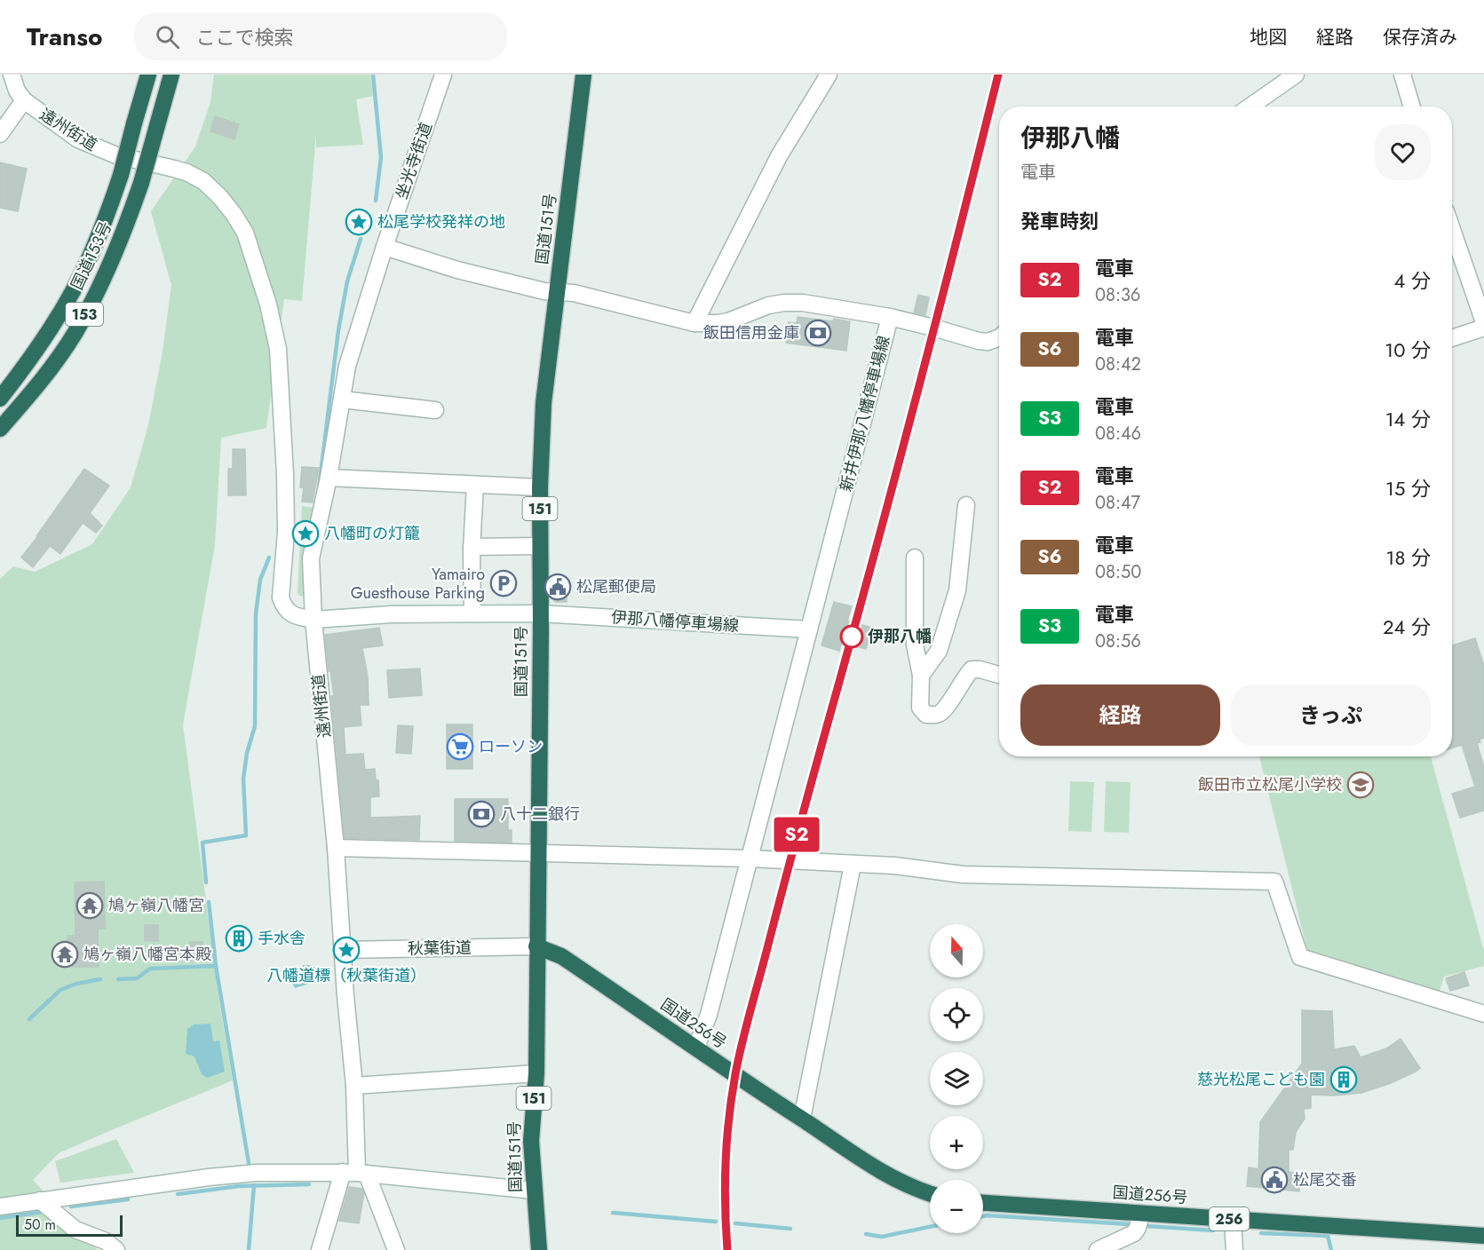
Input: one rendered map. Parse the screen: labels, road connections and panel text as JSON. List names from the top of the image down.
{
  "streets": {
    "highway": [
      "国道151号",
      "国道153号",
      "153",
      "151",
      "国道256号",
      "256"
    ],
    "street": [
      "遠州街道",
      "坐光寺街道",
      "新井伊那八幡停車場線",
      "伊那八幡停車場線",
      "秋葉街道"
    ]
  },
  "crossings": [
    ["遠州街道", "坐光寺街道"],
    ["遠州街道", "伊那八幡停車場線"],
    ["遠州街道", "秋葉街道"],
    ["国道151号", "伊那八幡停車場線"],
    ["国道151号", "秋葉街道"],
    ["国道151号", "国道256号"],
    ["新井伊那八幡停車場線", "伊那八幡停車場線"],
    ["新井伊那八幡停車場線", "国道256号"],
    ["秋葉街道", "国道256号"]
  ],
  "places": {
    "place": ["松尾学校発祥の地", "八幡町の灯籠", "八幡道標（秋葉街道）"],
    "bank": ["飯田信用金庫", "八十二銀行"],
    "parking": ["Yamairo Guesthouse Parking"],
    "public building": ["松尾郵便局", "松尾交番"],
    "other": ["伊那八幡"],
    "supermarket": ["ローソン"],
    "school or university": ["飯田市立松尾小学校"],
    "temple": ["鳩ヶ嶺八幡宮", "鳩ヶ嶺八幡宮本殿"],
    "building": ["手水舎", "慈光松尾こども園"]
  },
  "scale_bar": "50 m",
  "north": "top",
  "page": {
    "header": "Transo",
    "search": "ここで検索",
    "nav": ["地図", "経路", "保存済み"],
    "on_map": "S2",
    "heading": [
      ["伊那八幡", "電車"],
      "発車時刻"
    ],
    "list": [
      {
        "mark": "S2",
        "name": "電車",
        "note": "08:36",
        "value": "4 分"
      },
      {
        "mark": "S6",
        "name": "電車",
        "note": "08:42",
        "value": "10 分"
      },
      {
        "mark": "S3",
        "name": "電車",
        "note": "08:46",
        "value": "14 分"
      },
      {
        "mark": "S2",
        "name": "電車",
        "note": "08:47",
        "value": "15 分"
      },
      {
        "mark": "S6",
        "name": "電車",
        "note": "08:50",
        "value": "18 分"
      },
      {
        "mark": "S3",
        "name": "電車",
        "note": "08:56",
        "value": "24 分"
      }
    ],
    "buttons": ["経路", "きっぷ"],
    "map_buttons": ["+", "−"],
    "scale": "50 m"
  }
}
